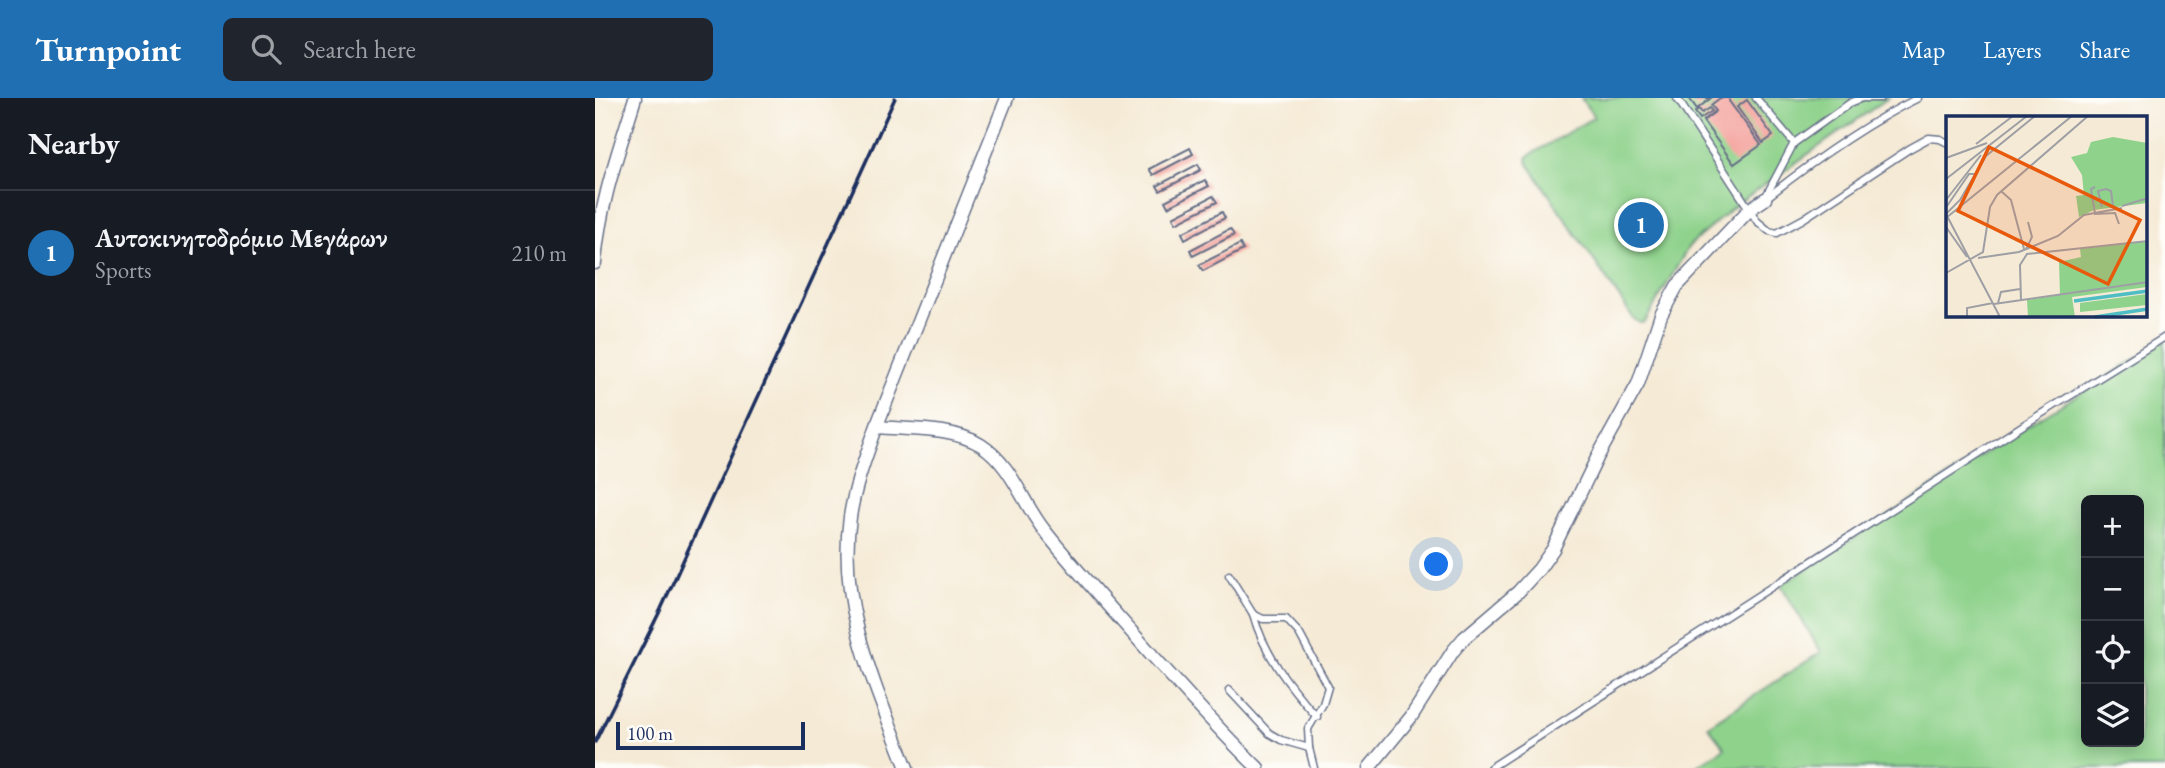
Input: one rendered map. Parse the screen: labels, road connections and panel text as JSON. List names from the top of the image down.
{
  "scale_bar": "100 m",
  "page": {
    "header": "Turnpoint",
    "search": "Search here",
    "nav": ["Map", "Layers", "Share"],
    "heading": "Nearby",
    "list": [
      {
        "mark": "1",
        "name": "Αυτοκινητοδρόμιο Μεγάρων",
        "note": "Sports",
        "value": "210 m"
      }
    ],
    "pins": "1",
    "map_buttons": ["+", "−"],
    "scale": "100 m"
  }
}
